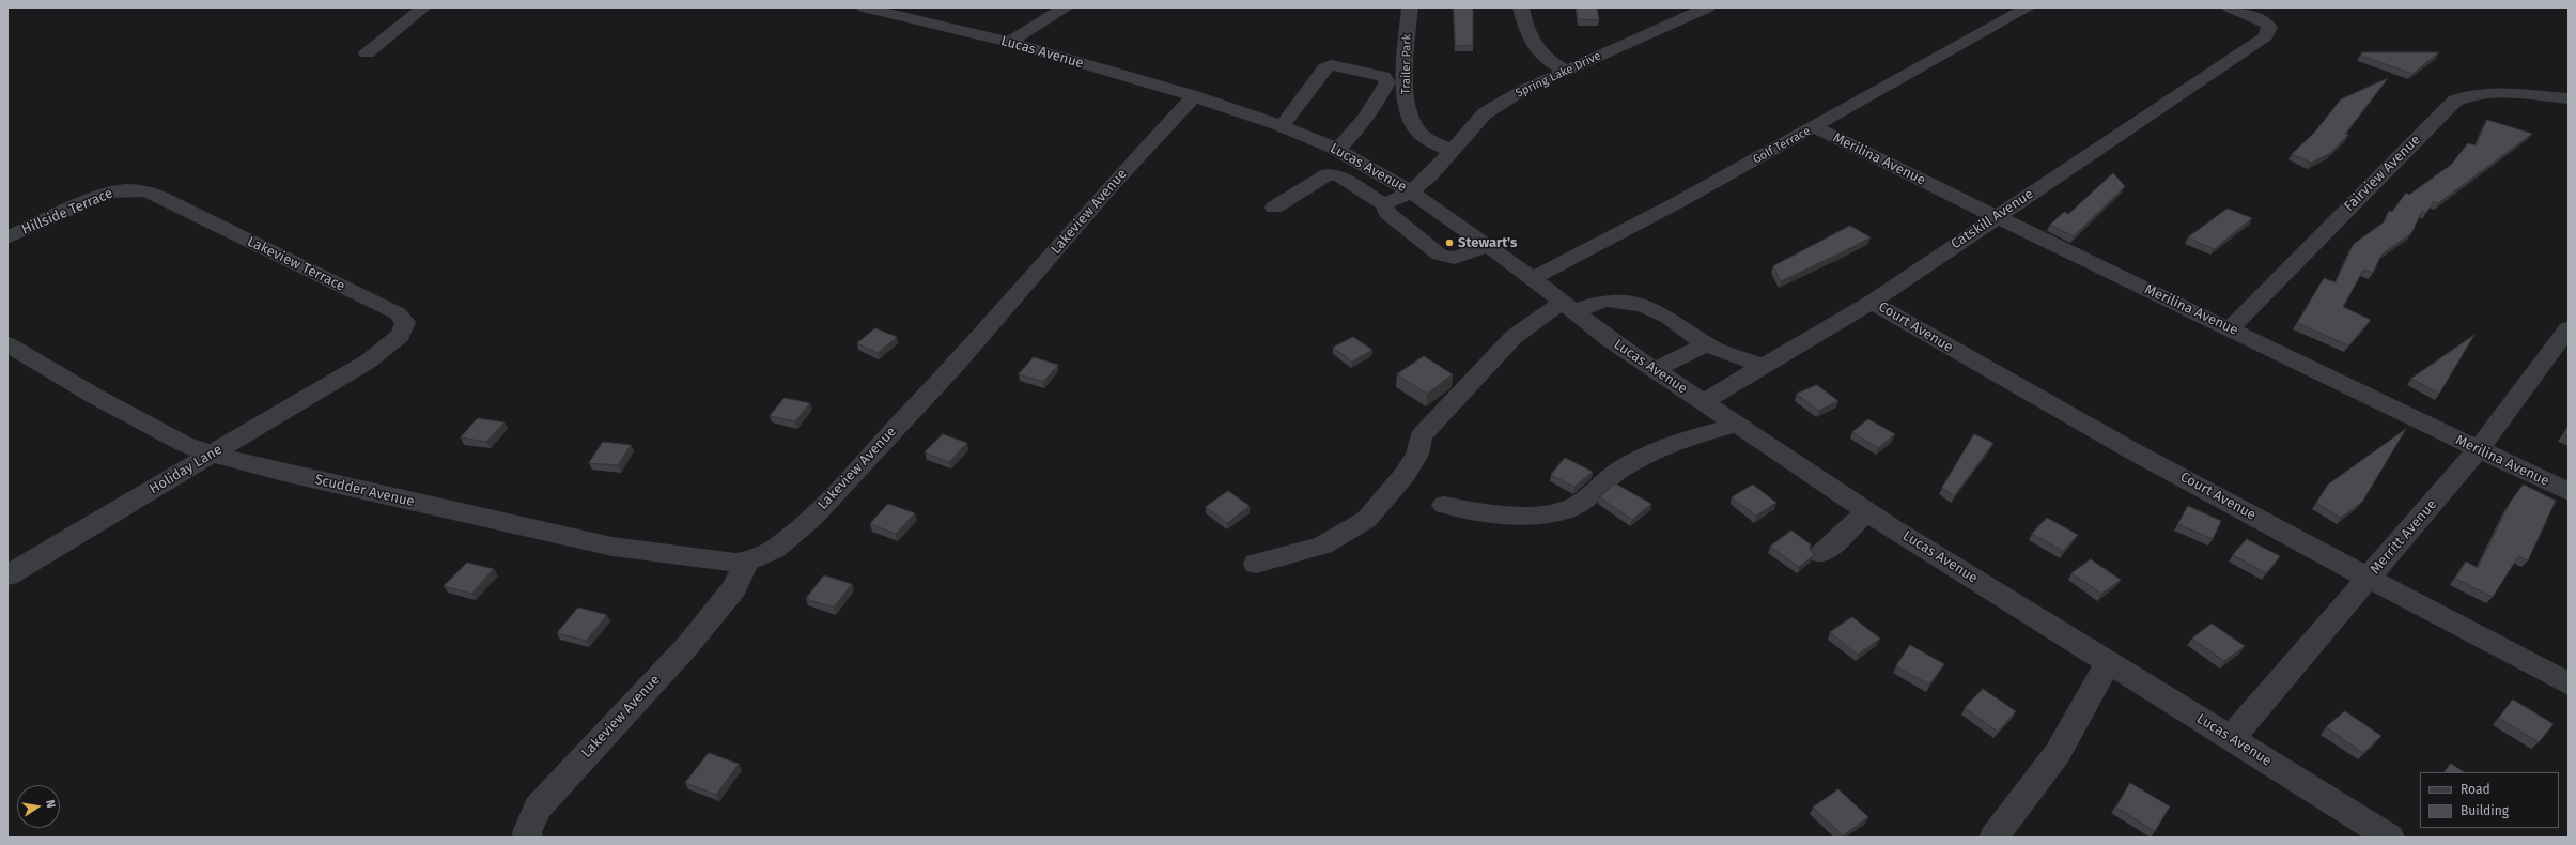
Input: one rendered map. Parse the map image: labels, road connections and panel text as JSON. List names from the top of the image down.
{
  "streets": {
    "street": [
      "Lucas Avenue",
      "Trailer Park",
      "Spring Lake Drive",
      "Golf Terrace",
      "Merilina Avenue",
      "Fairview Avenue",
      "Hillside Terrace",
      "Lakeview Avenue",
      "Catskill Avenue",
      "Lakeview Terrace",
      "Court Avenue",
      "Holiday Lane",
      "Scudder Avenue",
      "Merritt Avenue"
    ]
  },
  "crossings": [
    ["Lucas Avenue", "Spring Lake Drive"],
    ["Lucas Avenue", "Golf Terrace"],
    ["Lucas Avenue", "Lakeview Avenue"],
    ["Lucas Avenue", "Catskill Avenue"],
    ["Lucas Avenue", "Merritt Avenue"],
    ["Trailer Park", "Spring Lake Drive"],
    ["Golf Terrace", "Merilina Avenue"],
    ["Merilina Avenue", "Fairview Avenue"],
    ["Merilina Avenue", "Catskill Avenue"],
    ["Merilina Avenue", "Merritt Avenue"],
    ["Hillside Terrace", "Lakeview Terrace"],
    ["Lakeview Avenue", "Scudder Avenue"],
    ["Catskill Avenue", "Court Avenue"],
    ["Lakeview Terrace", "Holiday Lane"],
    ["Court Avenue", "Merritt Avenue"],
    ["Holiday Lane", "Scudder Avenue"]
  ],
  "places": ["Stewart's"],
  "legend": ["Road", "Building"],
  "north": "right"
}
